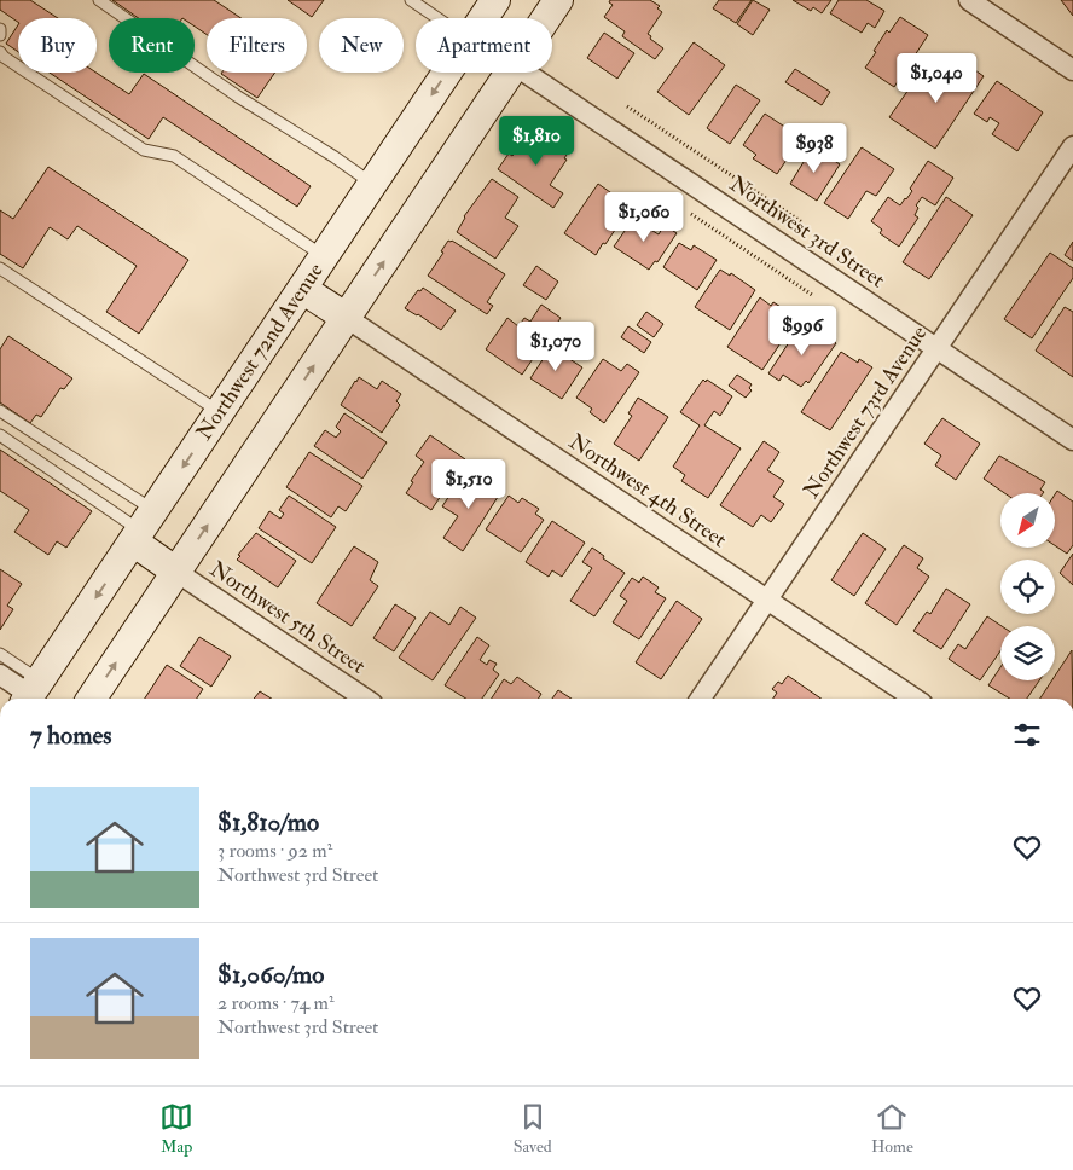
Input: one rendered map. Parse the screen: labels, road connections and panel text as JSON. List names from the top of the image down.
{
  "streets": {
    "main road": ["Northwest 72nd Avenue"],
    "street": [
      "Northwest 3rd Street",
      "Northwest 73rd Avenue",
      "Northwest 4th Street",
      "Northwest 5th Street"
    ]
  },
  "crossings": [
    ["Northwest 3rd Street", "Northwest 73rd Avenue"],
    ["Northwest 73rd Avenue", "Northwest 4th Street"]
  ],
  "north": "bottom left",
  "page": {
    "chip": [
      "Buy",
      "Rent",
      "Filters",
      "New",
      "Apartment"
    ],
    "price": [
      "$1,040",
      "$1,810",
      "$938",
      "$1,060",
      "$996",
      "$1,070",
      "$1,510"
    ],
    "heading": "7 homes",
    "list": [
      {
        "name": "$1,810/mo",
        "note": "3 rooms · 92 m² · Northwest 3rd Street"
      },
      {
        "name": "$1,060/mo",
        "note": "2 rooms · 74 m² · Northwest 3rd Street"
      }
    ],
    "tabs": ["Map", "Saved", "Home"]
  }
}
